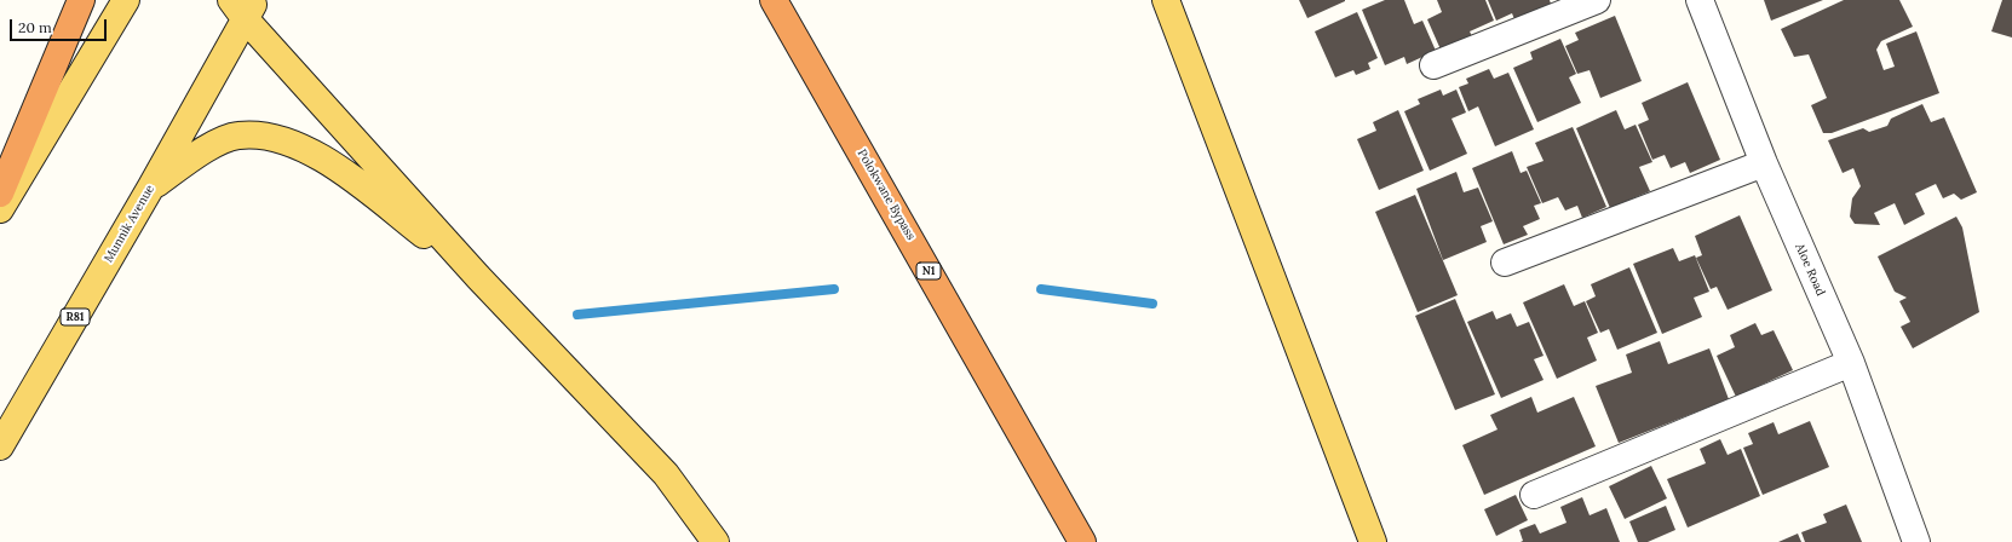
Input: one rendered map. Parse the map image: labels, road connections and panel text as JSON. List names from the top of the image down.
{
  "streets": {
    "highway": ["Polokwane Bypass", "N1"],
    "main road": ["Munnik Avenue", "R81"],
    "street": ["Aloe Road"]
  },
  "scale_bar": "20 m"
}
